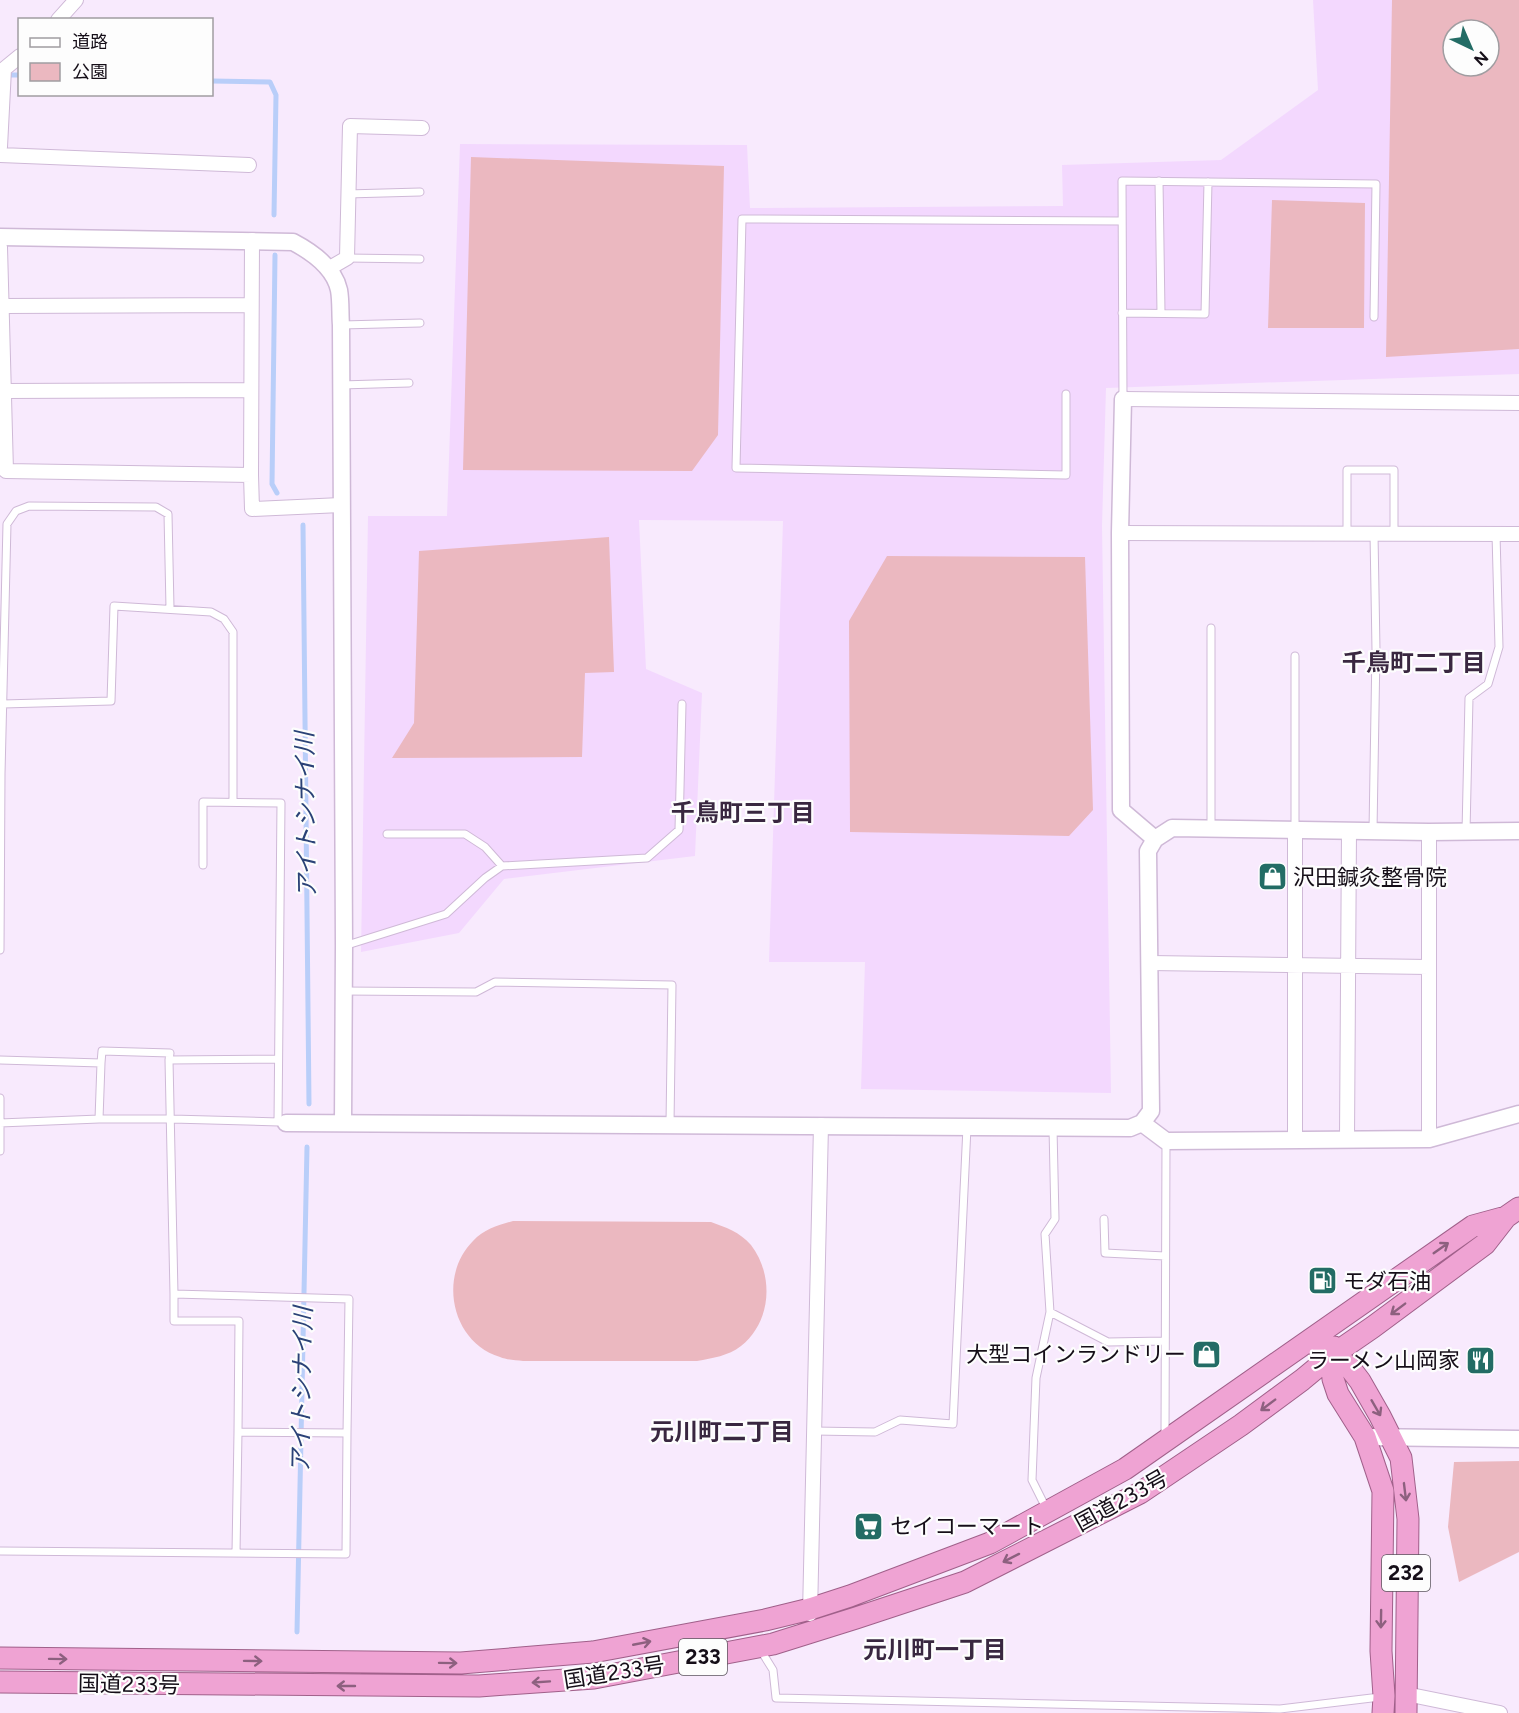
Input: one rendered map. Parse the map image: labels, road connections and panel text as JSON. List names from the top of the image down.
{
  "streets": {
    "highway": ["国道233号", "232", "233"]
  },
  "crossings": [
    ["国道233号", "232"]
  ],
  "districts": [
    "千鳥町二丁目",
    "千鳥町三丁目",
    "元川町二丁目",
    "元川町一丁目"
  ],
  "water": ["アイトシナイ川"],
  "places": {
    "shop": ["沢田鍼灸整骨院", "大型コインランドリー"],
    "fuel station": ["モダ石油"],
    "restaurant": ["ラーメン山岡家"],
    "supermarket": ["セイコーマート"]
  },
  "legend": ["道路", "公園"],
  "north": "bottom right"
}
